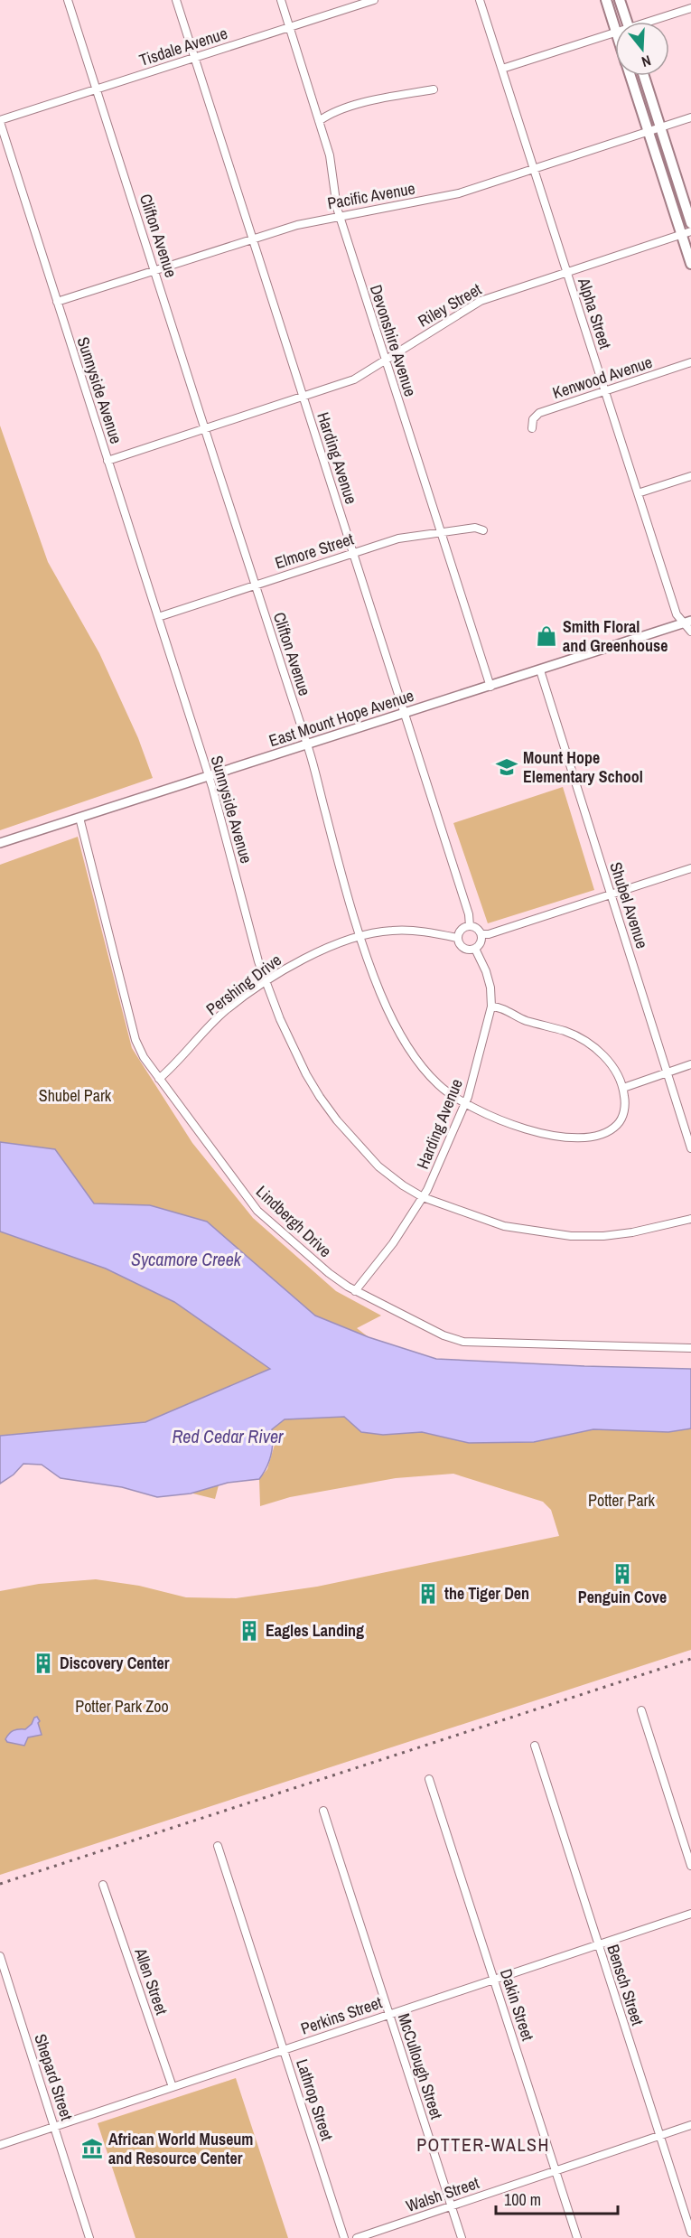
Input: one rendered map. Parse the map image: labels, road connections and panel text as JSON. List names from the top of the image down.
{
  "streets": {
    "street": [
      "Tisdale Avenue",
      "Pacific Avenue",
      "Clifton Avenue",
      "Riley Street",
      "Alpha Street",
      "Devonshire Avenue",
      "Kenwood Avenue",
      "Sunnyside Avenue",
      "Harding Avenue",
      "Elmore Street",
      "East Mount Hope Avenue",
      "Shubel Avenue",
      "Pershing Drive",
      "Lindbergh Drive",
      "Allen Street",
      "Bensch Street",
      "Dakin Street",
      "Perkins Street",
      "McCullough Street",
      "Shepard Street",
      "Lathrop Street",
      "Walsh Street"
    ]
  },
  "crossings": [
    ["Tisdale Avenue", "Clifton Avenue"],
    ["Tisdale Avenue", "Devonshire Avenue"],
    ["Tisdale Avenue", "Sunnyside Avenue"],
    ["Tisdale Avenue", "Harding Avenue"],
    ["Pacific Avenue", "Clifton Avenue"],
    ["Pacific Avenue", "Alpha Street"],
    ["Pacific Avenue", "Devonshire Avenue"],
    ["Pacific Avenue", "Sunnyside Avenue"],
    ["Pacific Avenue", "Harding Avenue"],
    ["Clifton Avenue", "Riley Street"],
    ["Clifton Avenue", "Harding Avenue"],
    ["Clifton Avenue", "Elmore Street"],
    ["Clifton Avenue", "East Mount Hope Avenue"],
    ["Clifton Avenue", "Pershing Drive"],
    ["Riley Street", "Alpha Street"],
    ["Riley Street", "Devonshire Avenue"],
    ["Riley Street", "Sunnyside Avenue"],
    ["Riley Street", "Harding Avenue"],
    ["Alpha Street", "Kenwood Avenue"],
    ["Alpha Street", "East Mount Hope Avenue"],
    ["Devonshire Avenue", "Elmore Street"],
    ["Devonshire Avenue", "East Mount Hope Avenue"],
    ["Sunnyside Avenue", "Harding Avenue"],
    ["Sunnyside Avenue", "Elmore Street"],
    ["Sunnyside Avenue", "East Mount Hope Avenue"],
    ["Sunnyside Avenue", "Pershing Drive"],
    ["Harding Avenue", "Elmore Street"],
    ["Harding Avenue", "East Mount Hope Avenue"],
    ["Harding Avenue", "Pershing Drive"],
    ["Harding Avenue", "Lindbergh Drive"],
    ["East Mount Hope Avenue", "Shubel Avenue"],
    ["East Mount Hope Avenue", "Lindbergh Drive"],
    ["Pershing Drive", "Lindbergh Drive"],
    ["Allen Street", "Perkins Street"],
    ["Bensch Street", "Perkins Street"],
    ["Bensch Street", "Walsh Street"],
    ["Dakin Street", "Perkins Street"],
    ["Dakin Street", "Walsh Street"],
    ["Perkins Street", "McCullough Street"],
    ["Perkins Street", "Shepard Street"],
    ["Perkins Street", "Lathrop Street"],
    ["McCullough Street", "Walsh Street"]
  ],
  "districts": ["POTTER-WALSH"],
  "water": ["Sycamore Creek", "Red Cedar River"],
  "parks": ["Shubel Park", "Potter Park", "Potter Park Zoo"],
  "places": {
    "shop": ["Smith Floral and Greenhouse"],
    "school or university": ["Mount Hope Elementary School"],
    "building": [
      "Penguin Cove",
      "the Tiger Den",
      "Eagles Landing",
      "Discovery Center"
    ],
    "museum": ["African World Museum and Resource Center"]
  },
  "scale_bar": "100 m",
  "north": "bottom"
}
